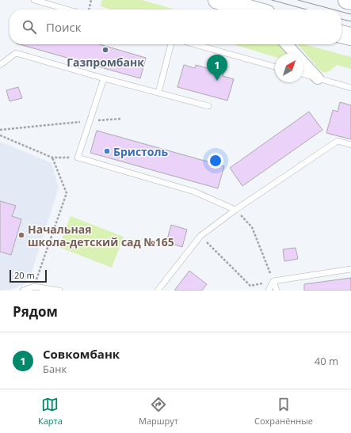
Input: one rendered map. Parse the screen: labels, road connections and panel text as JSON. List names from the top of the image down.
{
  "places": ["Газпромбанк", "Бристоль", "Начальная школа-детский сад №165"],
  "scale_bar": "20 m",
  "north": "top right",
  "page": {
    "search": "Поиск",
    "pins": "1",
    "scale": "20 m",
    "heading": "Рядом",
    "list": [
      {
        "mark": "1",
        "name": "Совкомбанк",
        "note": "Банк",
        "value": "40 m"
      }
    ],
    "nav": ["Карта", "Маршрут", "Сохранённые"]
  }
}
